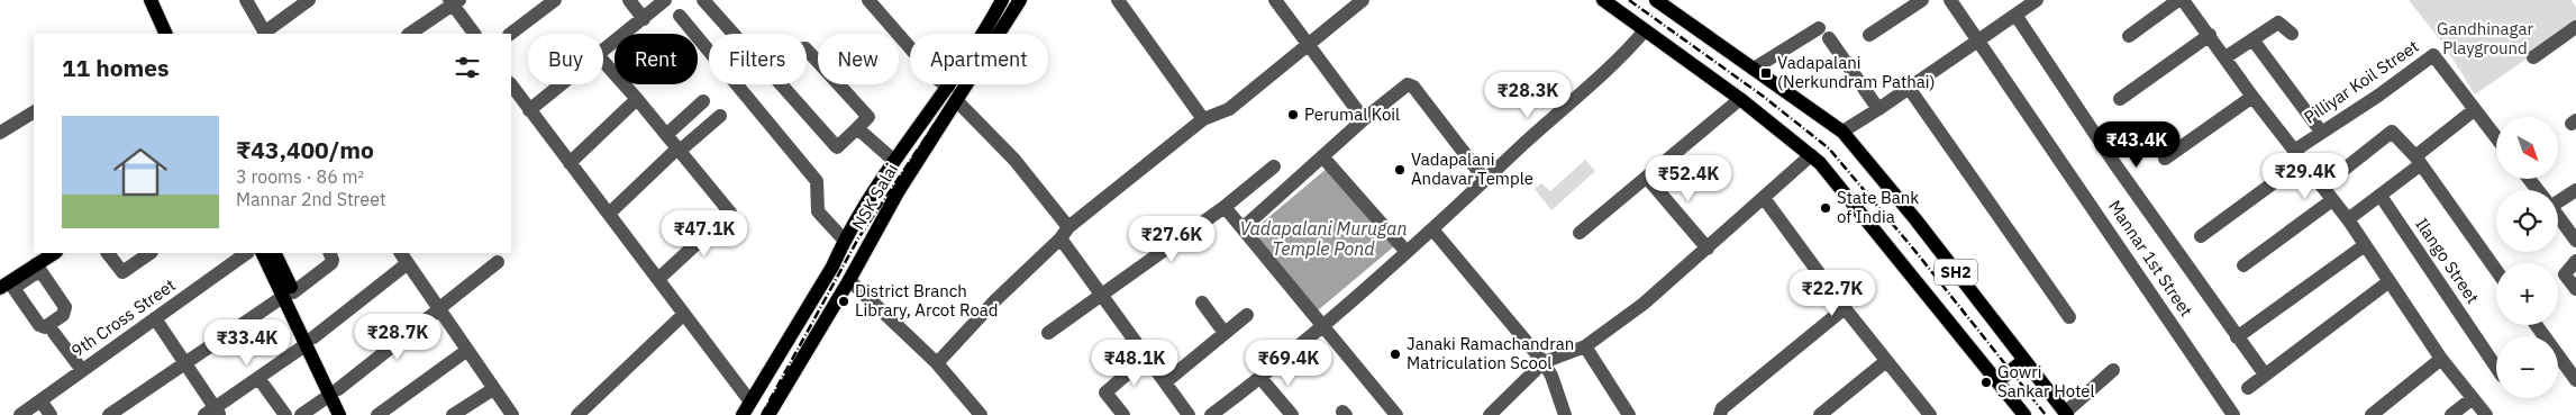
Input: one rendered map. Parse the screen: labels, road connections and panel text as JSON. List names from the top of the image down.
{
  "streets": {
    "main road": ["NSK Salai", "SH2"],
    "street": [
      "Pilliyar Koil Street",
      "Mannar 1st Street",
      "Ilango Street",
      "9th Cross Street"
    ]
  },
  "water": ["Vadapalani Murugan Temple Pond"],
  "parks": ["Gandhinagar Playground"],
  "places": {
    "transit": ["Vadapalani (Nerkundram Pathai)"],
    "other": [
      "Perumal Koil",
      "Vadapalani Andavar Temple",
      "State Bank of India",
      "District Branch Library, Arcot Road",
      "Janaki Ramachandran Matriculation Scool",
      "Gowri Sankar Hotel"
    ]
  },
  "north": "bottom right",
  "page": {
    "chip": [
      "Buy",
      "Rent",
      "Filters",
      "New",
      "Apartment"
    ],
    "heading": "11 homes",
    "price": [
      "₹28.3K",
      "₹43.4K",
      "₹29.4K",
      "₹52.4K",
      "₹47.1K",
      "₹27.6K",
      "₹22.7K",
      "₹28.7K",
      "₹33.4K",
      "₹48.1K",
      "₹69.4K"
    ],
    "list": [
      {
        "name": "₹43,400/mo",
        "note": "3 rooms · 86 m² · Mannar 2nd Street"
      }
    ],
    "map_buttons": ["+", "−"]
  }
}
